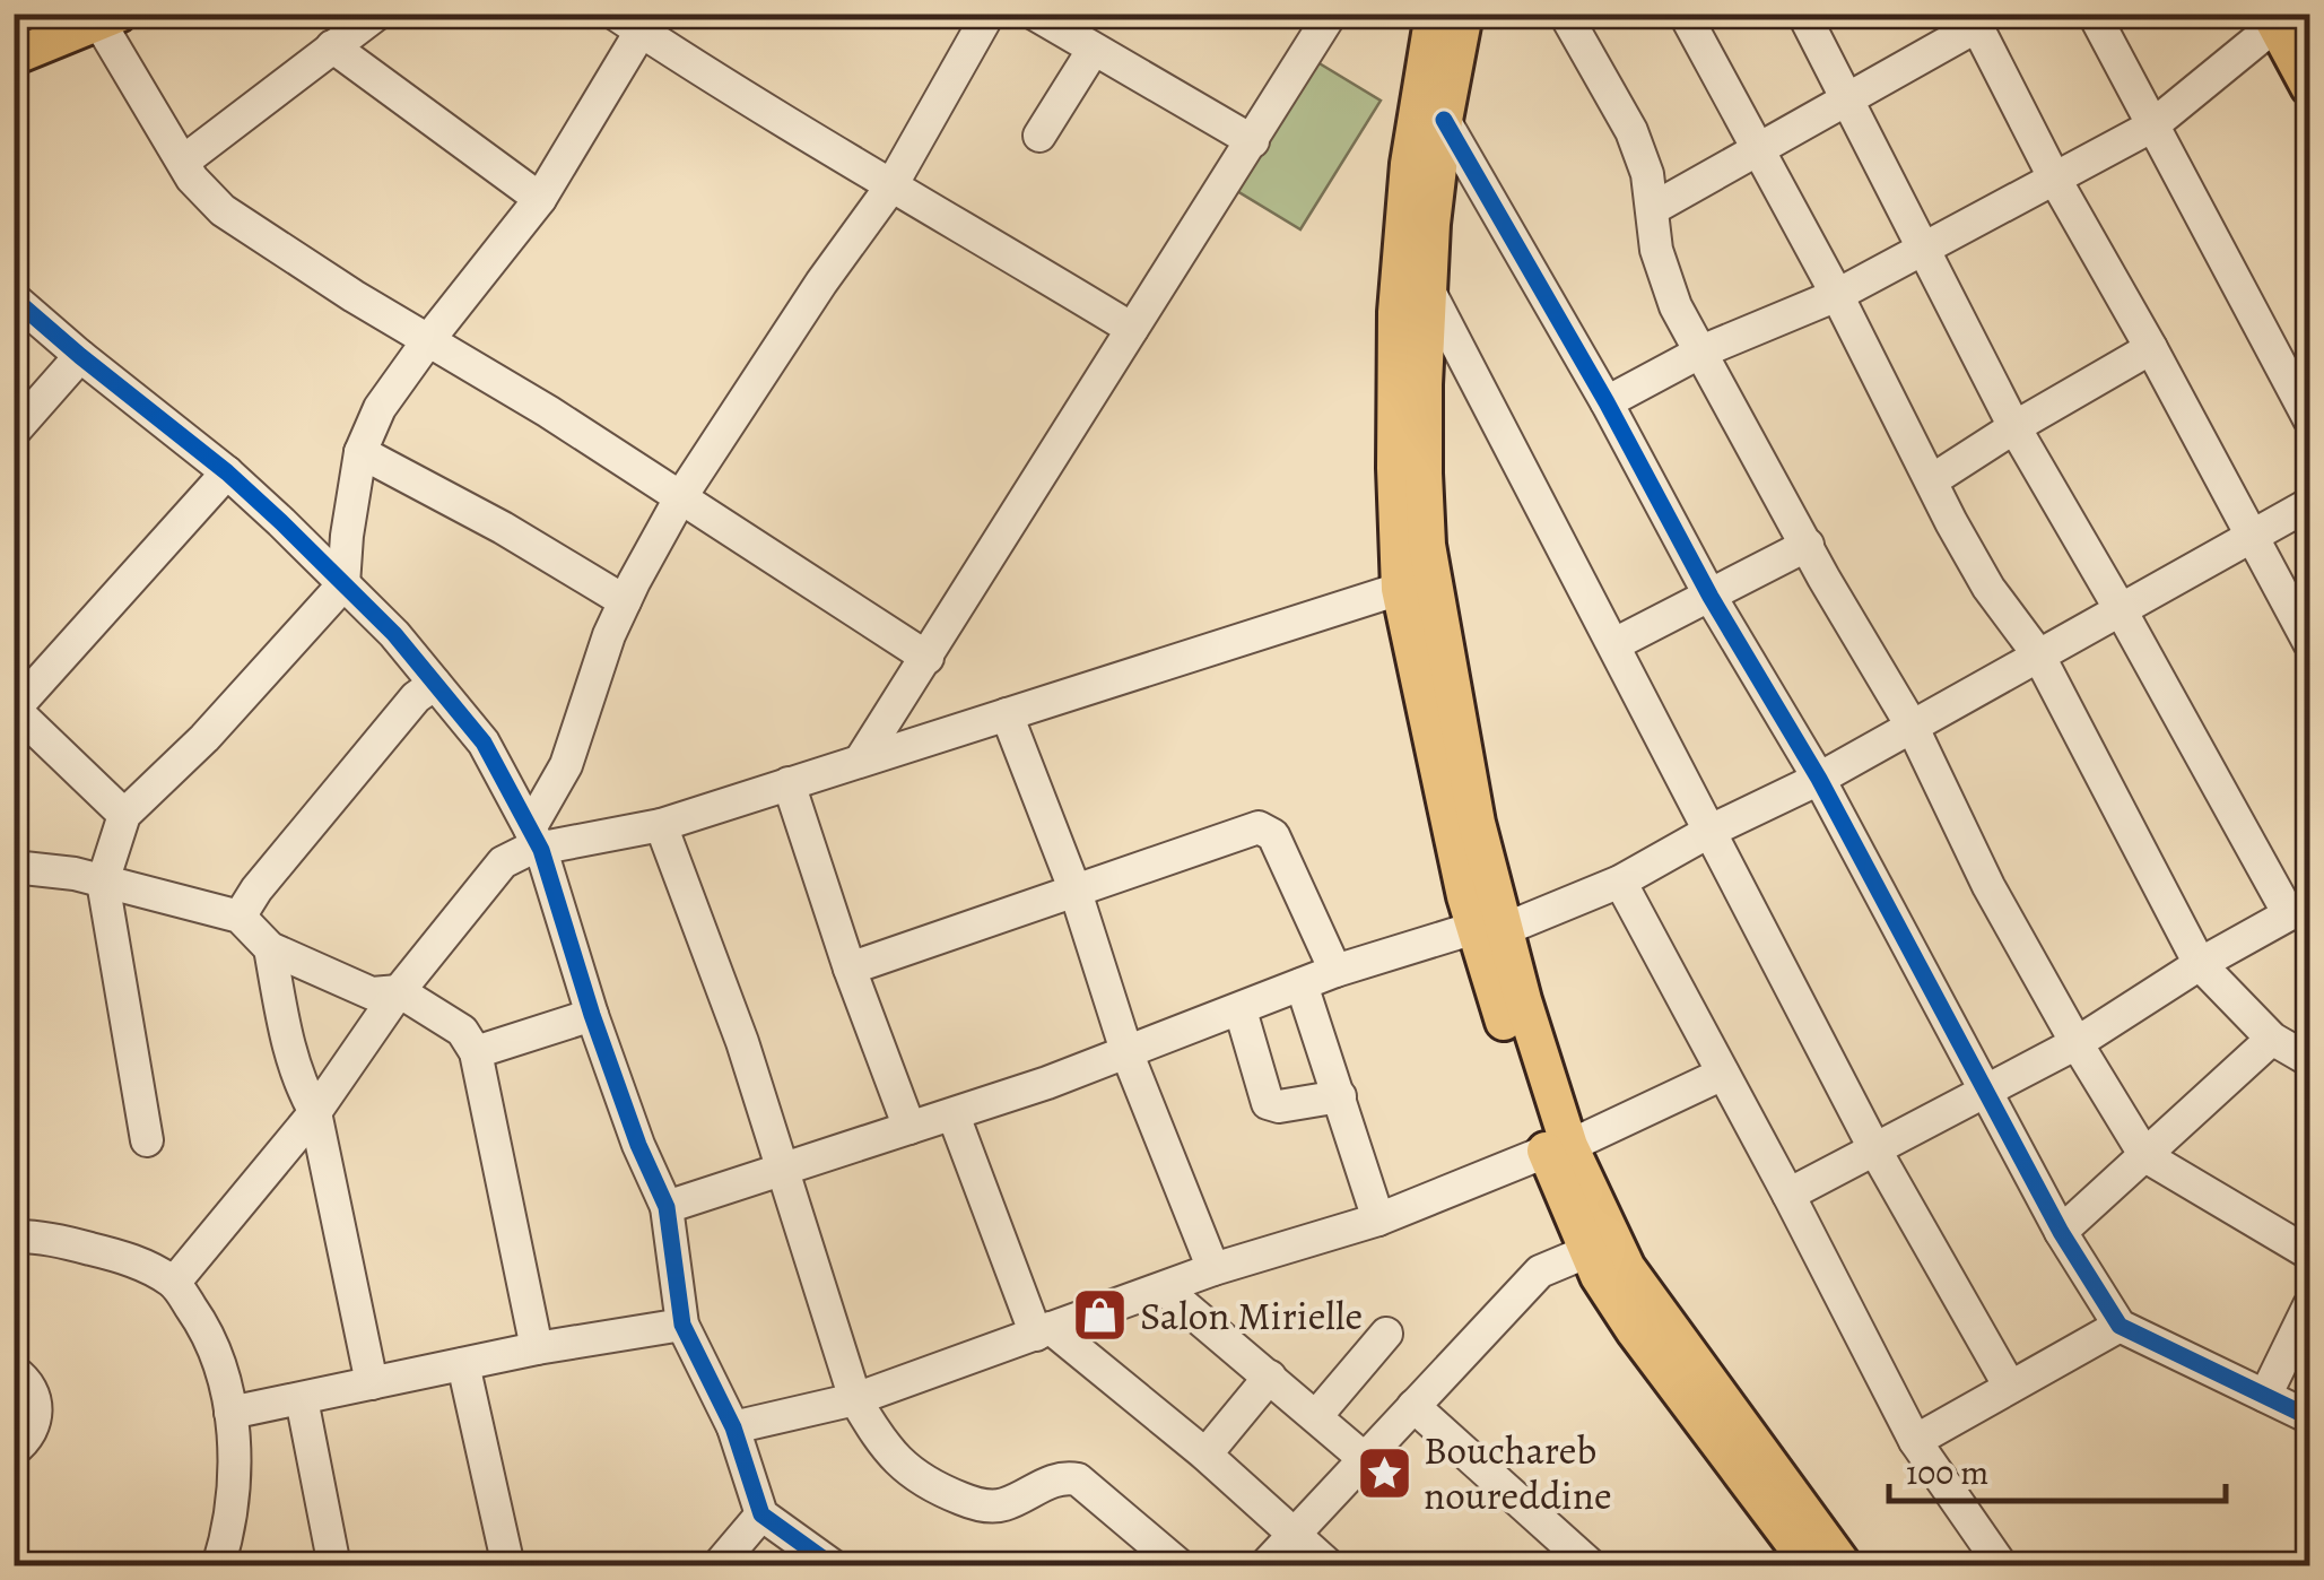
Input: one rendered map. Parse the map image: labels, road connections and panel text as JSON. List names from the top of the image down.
{
  "places": {
    "shop": ["Salon Mirielle"],
    "place": ["Bouchareb noureddine"]
  },
  "scale_bar": "100 m"
}
